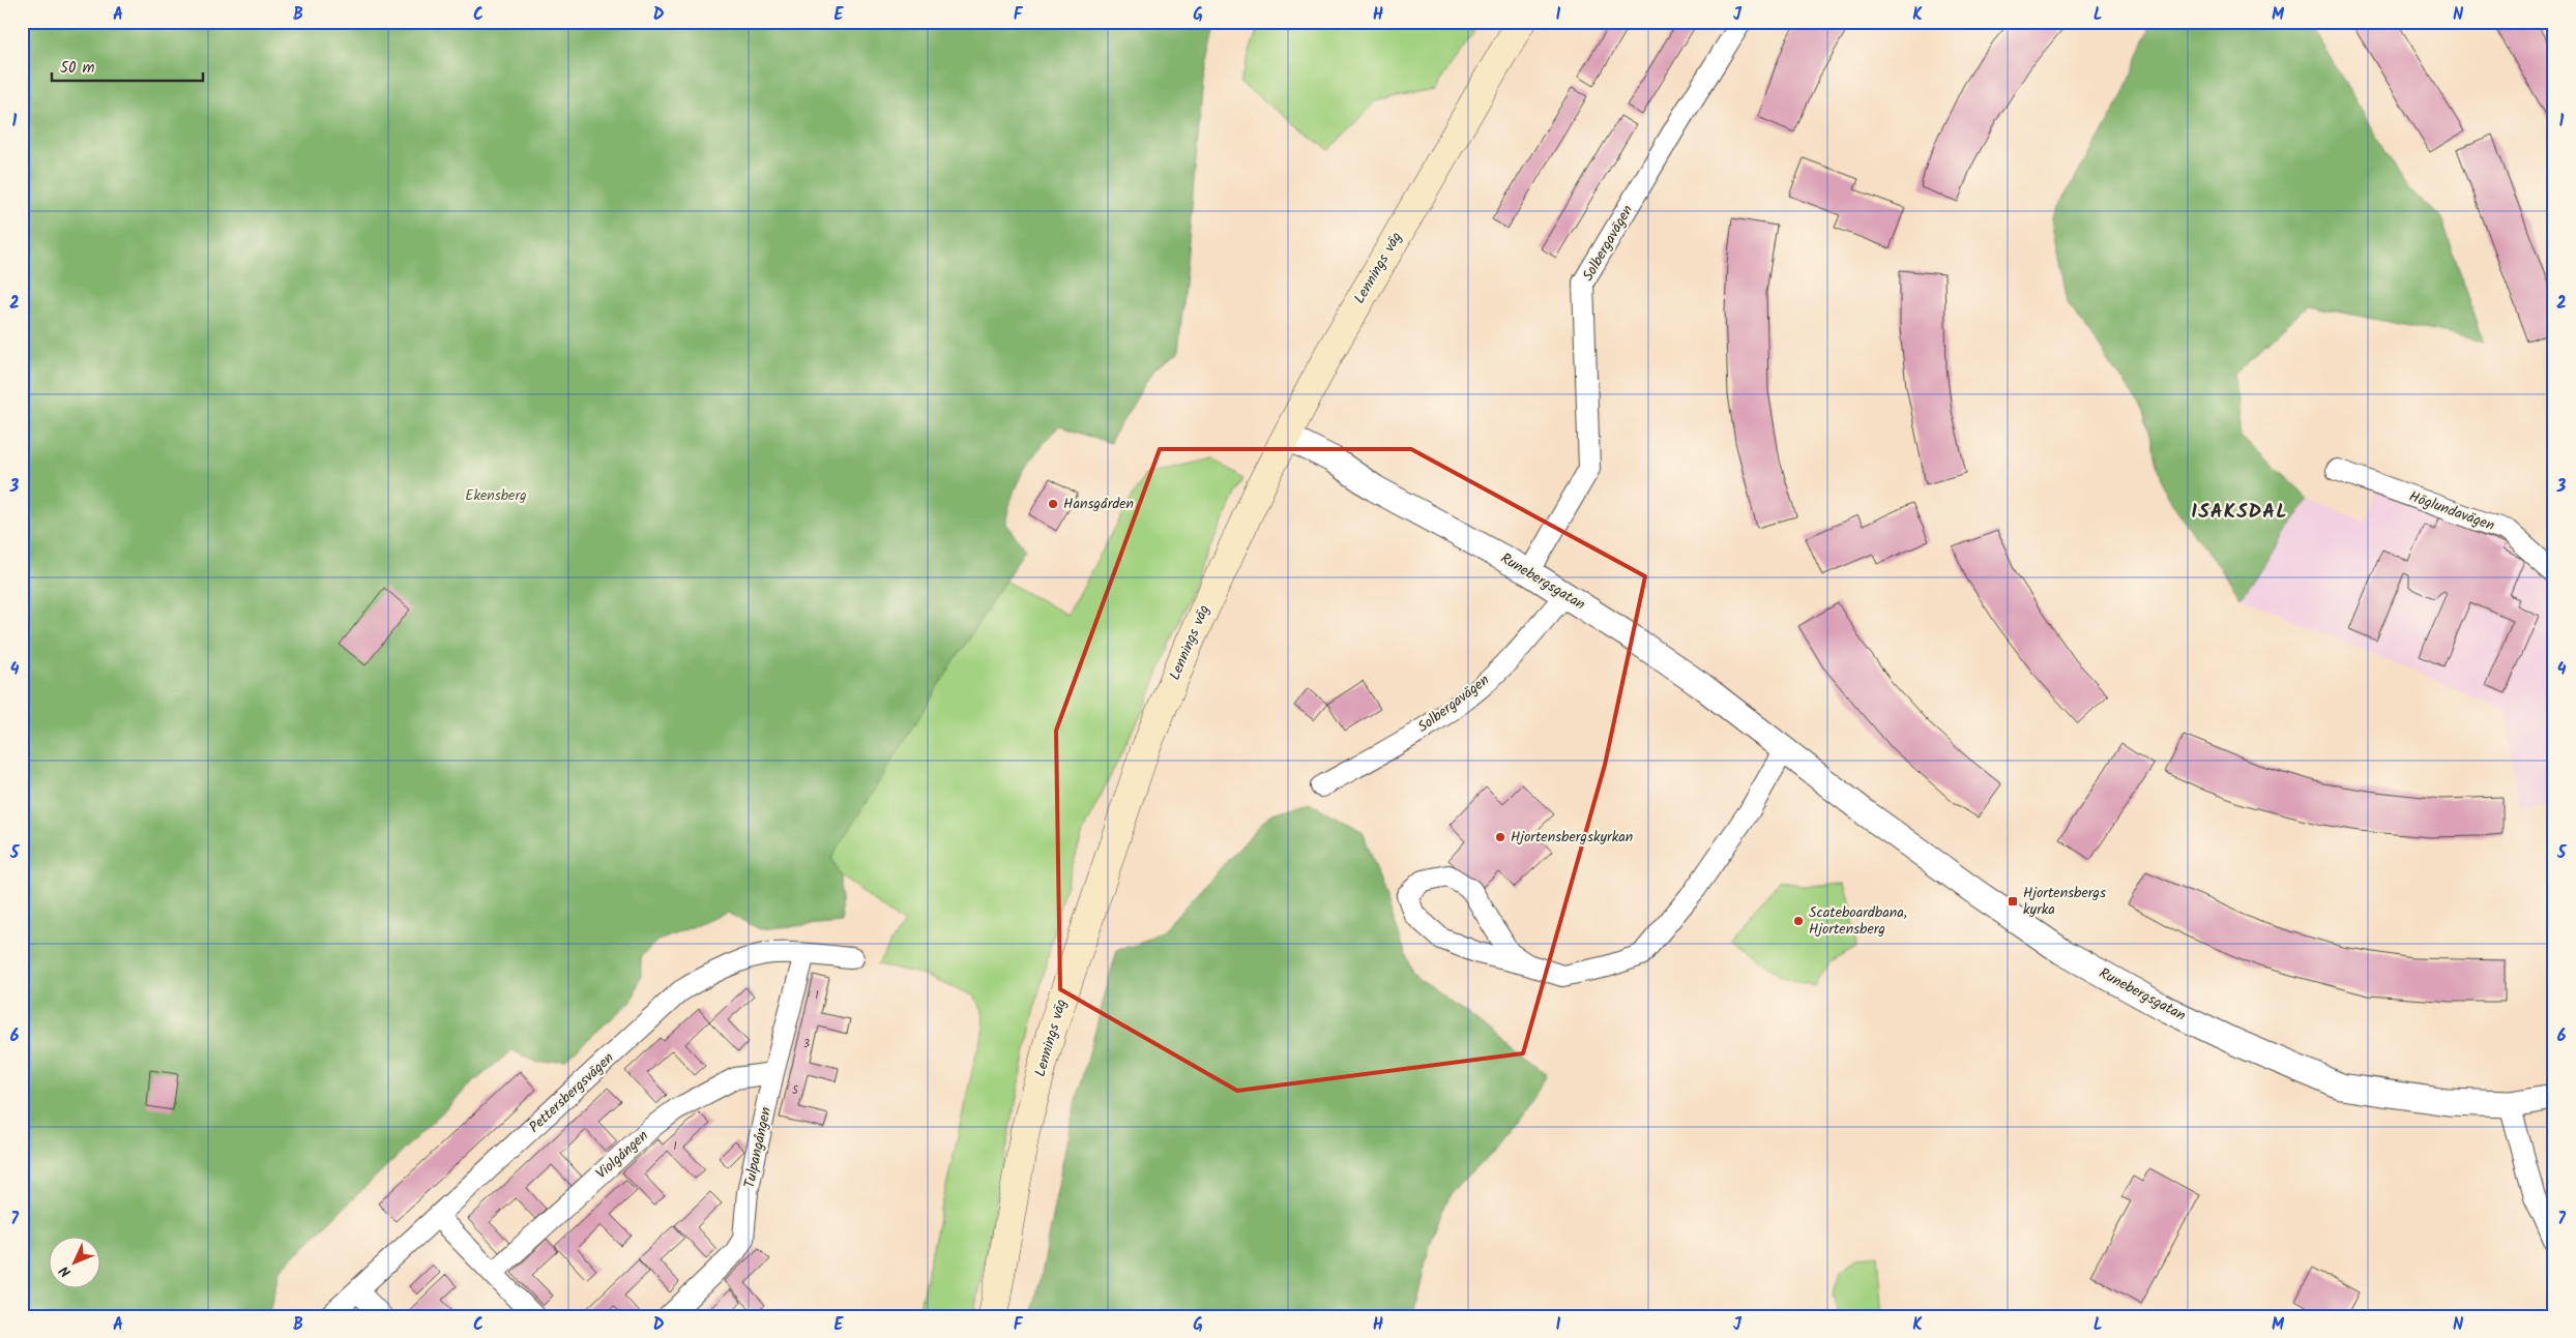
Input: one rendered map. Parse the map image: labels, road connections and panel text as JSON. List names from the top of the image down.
{
  "streets": {
    "main road": ["Lennings väg"],
    "street": [
      "Solbergavägen",
      "Höglundavägen",
      "Runebergsgatan",
      "Pettersbergsvägen",
      "Tulpangången",
      "Violgången"
    ]
  },
  "crossings": [
    ["Solbergavägen", "Runebergsgatan"],
    ["Lennings väg", "Runebergsgatan"],
    ["Pettersbergsvägen", "Tulpangången"],
    ["Tulpangången", "Violgången"]
  ],
  "districts": ["ISAKSDAL"],
  "parks": ["Ekensberg"],
  "places": {
    "other": ["Hansgården", "Hjortensbergskyrkan", "Scateboardbana, Hjortensberg"],
    "transit": ["Hjortensbergs kyrka"]
  },
  "house_numbers": [
    "1",
    "3",
    "5",
    "1"
  ],
  "scale_bar": "50 m",
  "north": "bottom left",
  "grid": {
    "columns": [
      "A",
      "B",
      "C",
      "D",
      "E",
      "F",
      "G",
      "H",
      "I",
      "J",
      "K",
      "L",
      "M",
      "N"
    ],
    "rows": [
      "1",
      "2",
      "3",
      "4",
      "5",
      "6",
      "7"
    ]
  }
}
